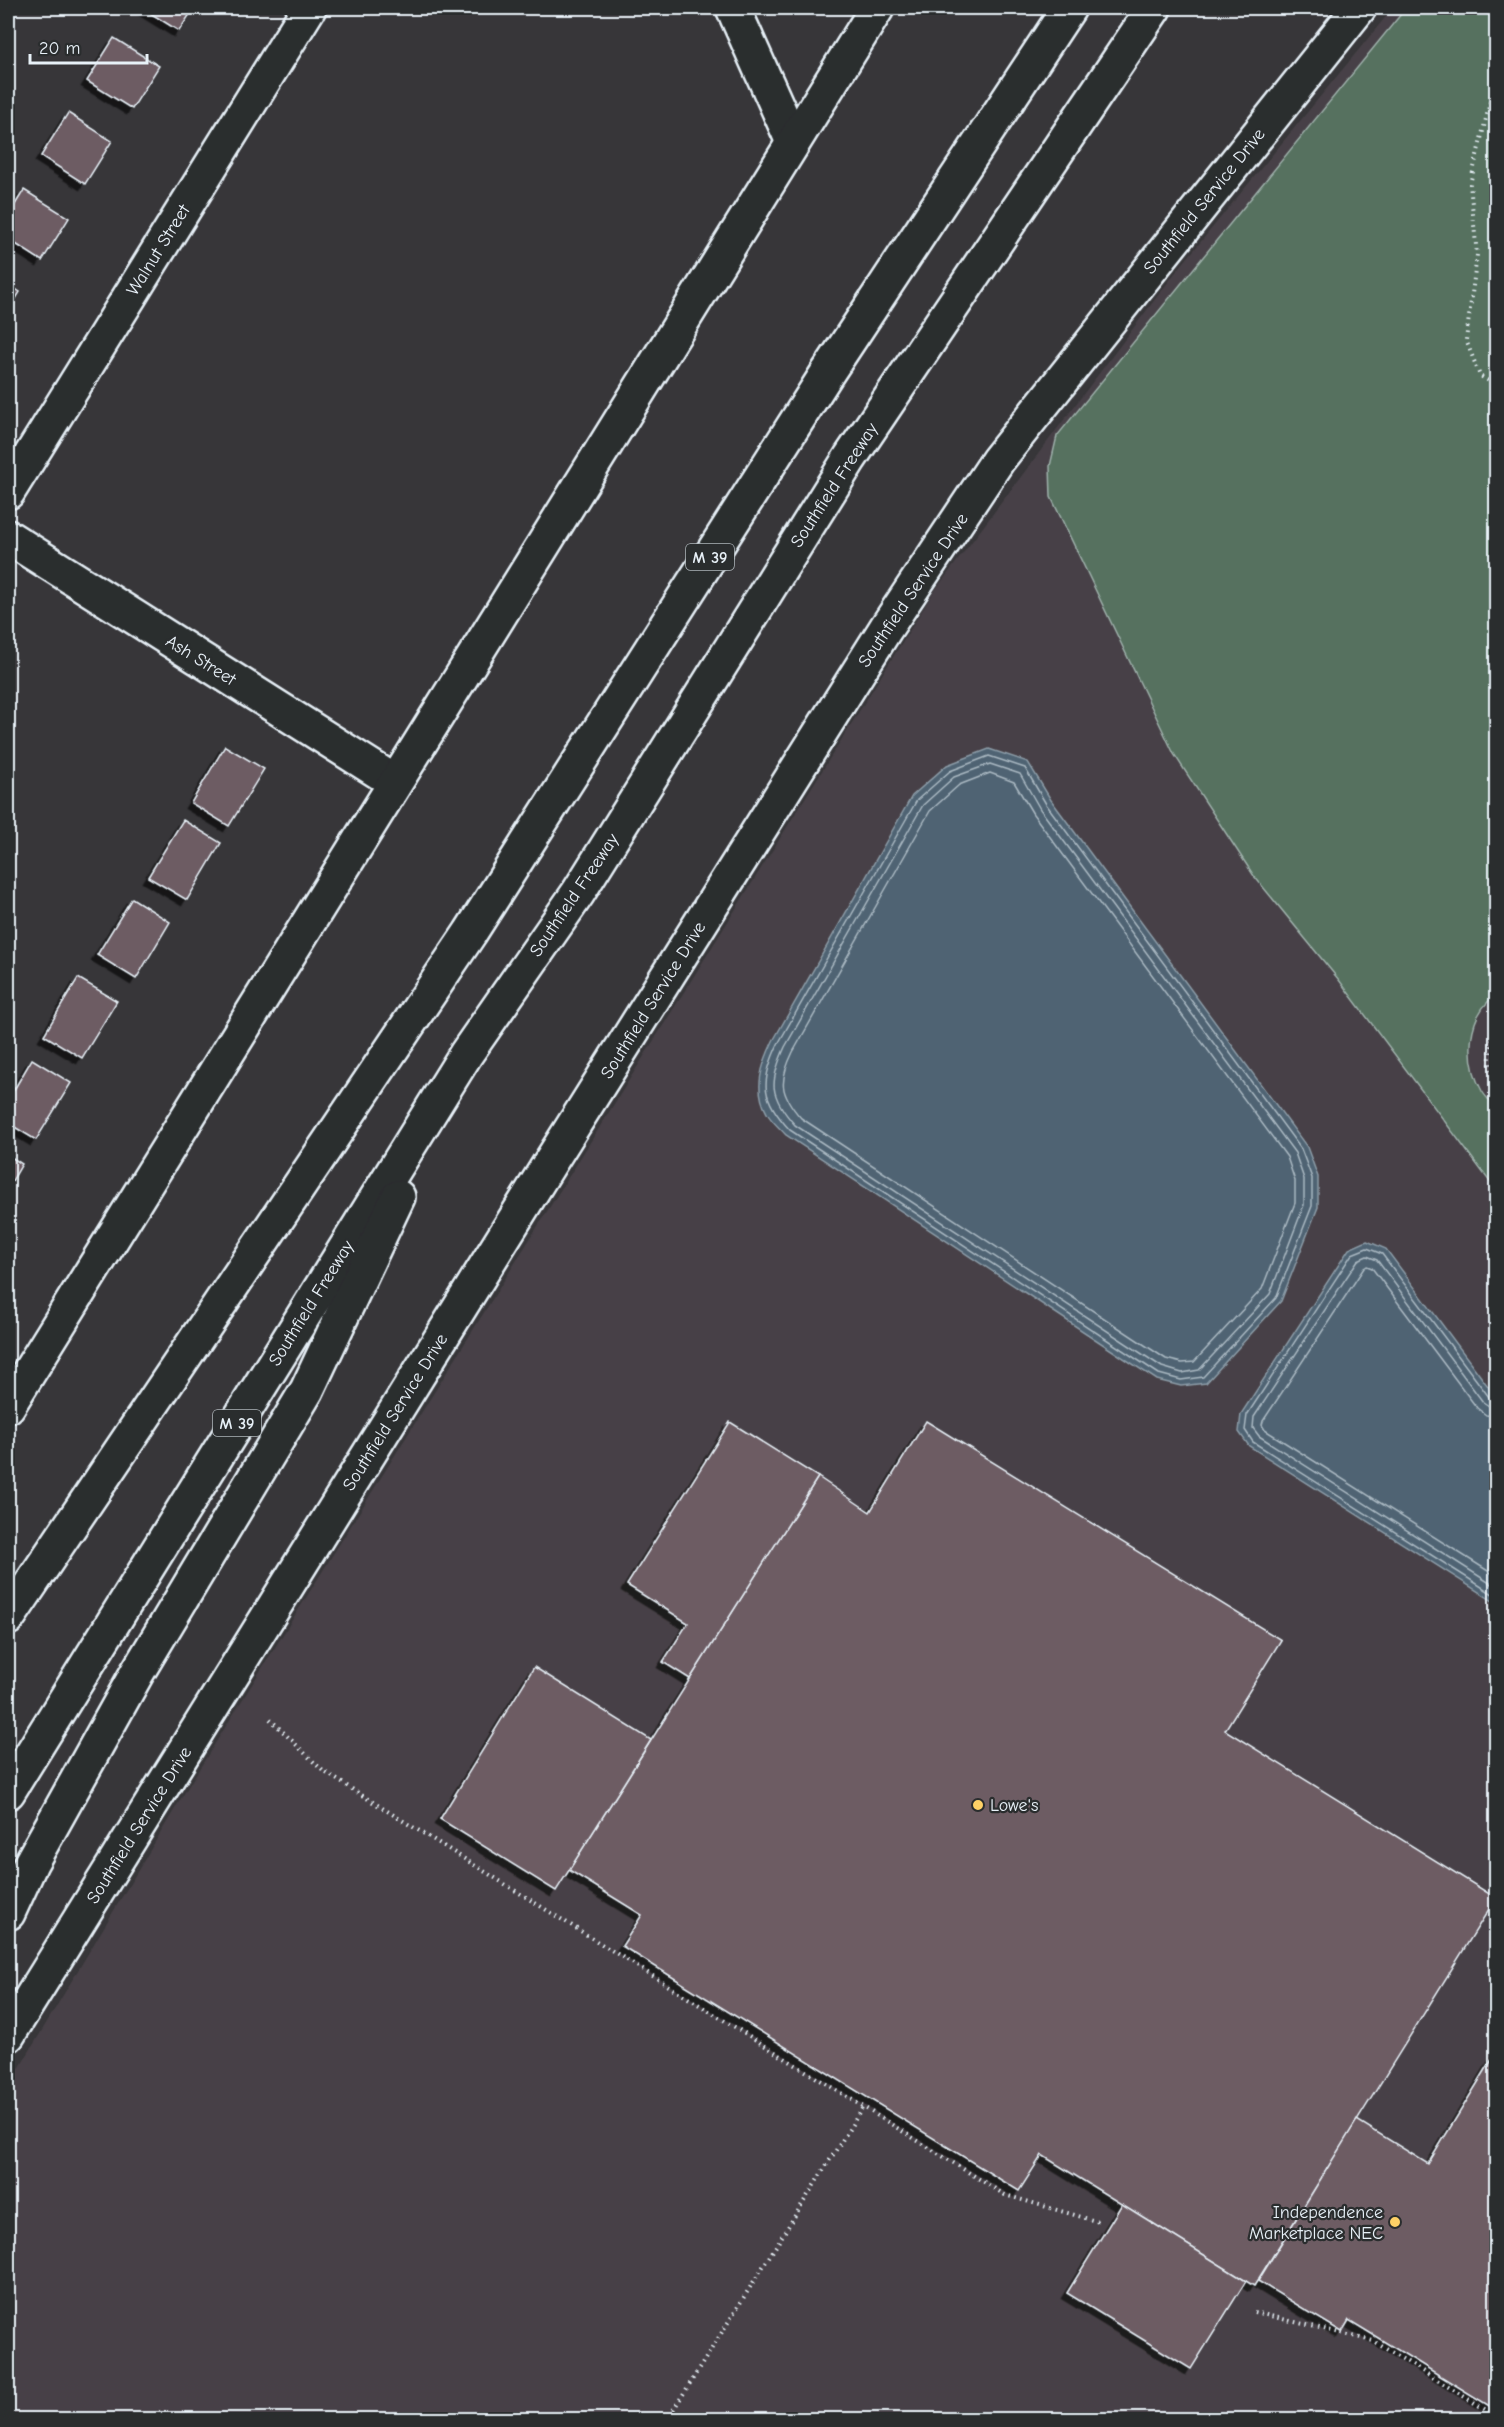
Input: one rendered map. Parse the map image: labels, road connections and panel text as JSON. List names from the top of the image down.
{
  "streets": {
    "main road": [
      "Southfield Service Drive",
      "Walnut Street",
      "Southfield Freeway",
      "M 39",
      "Ash Street"
    ]
  },
  "places": ["Lowe's", "Independence Marketplace NEC"],
  "scale_bar": "20 m"
}
